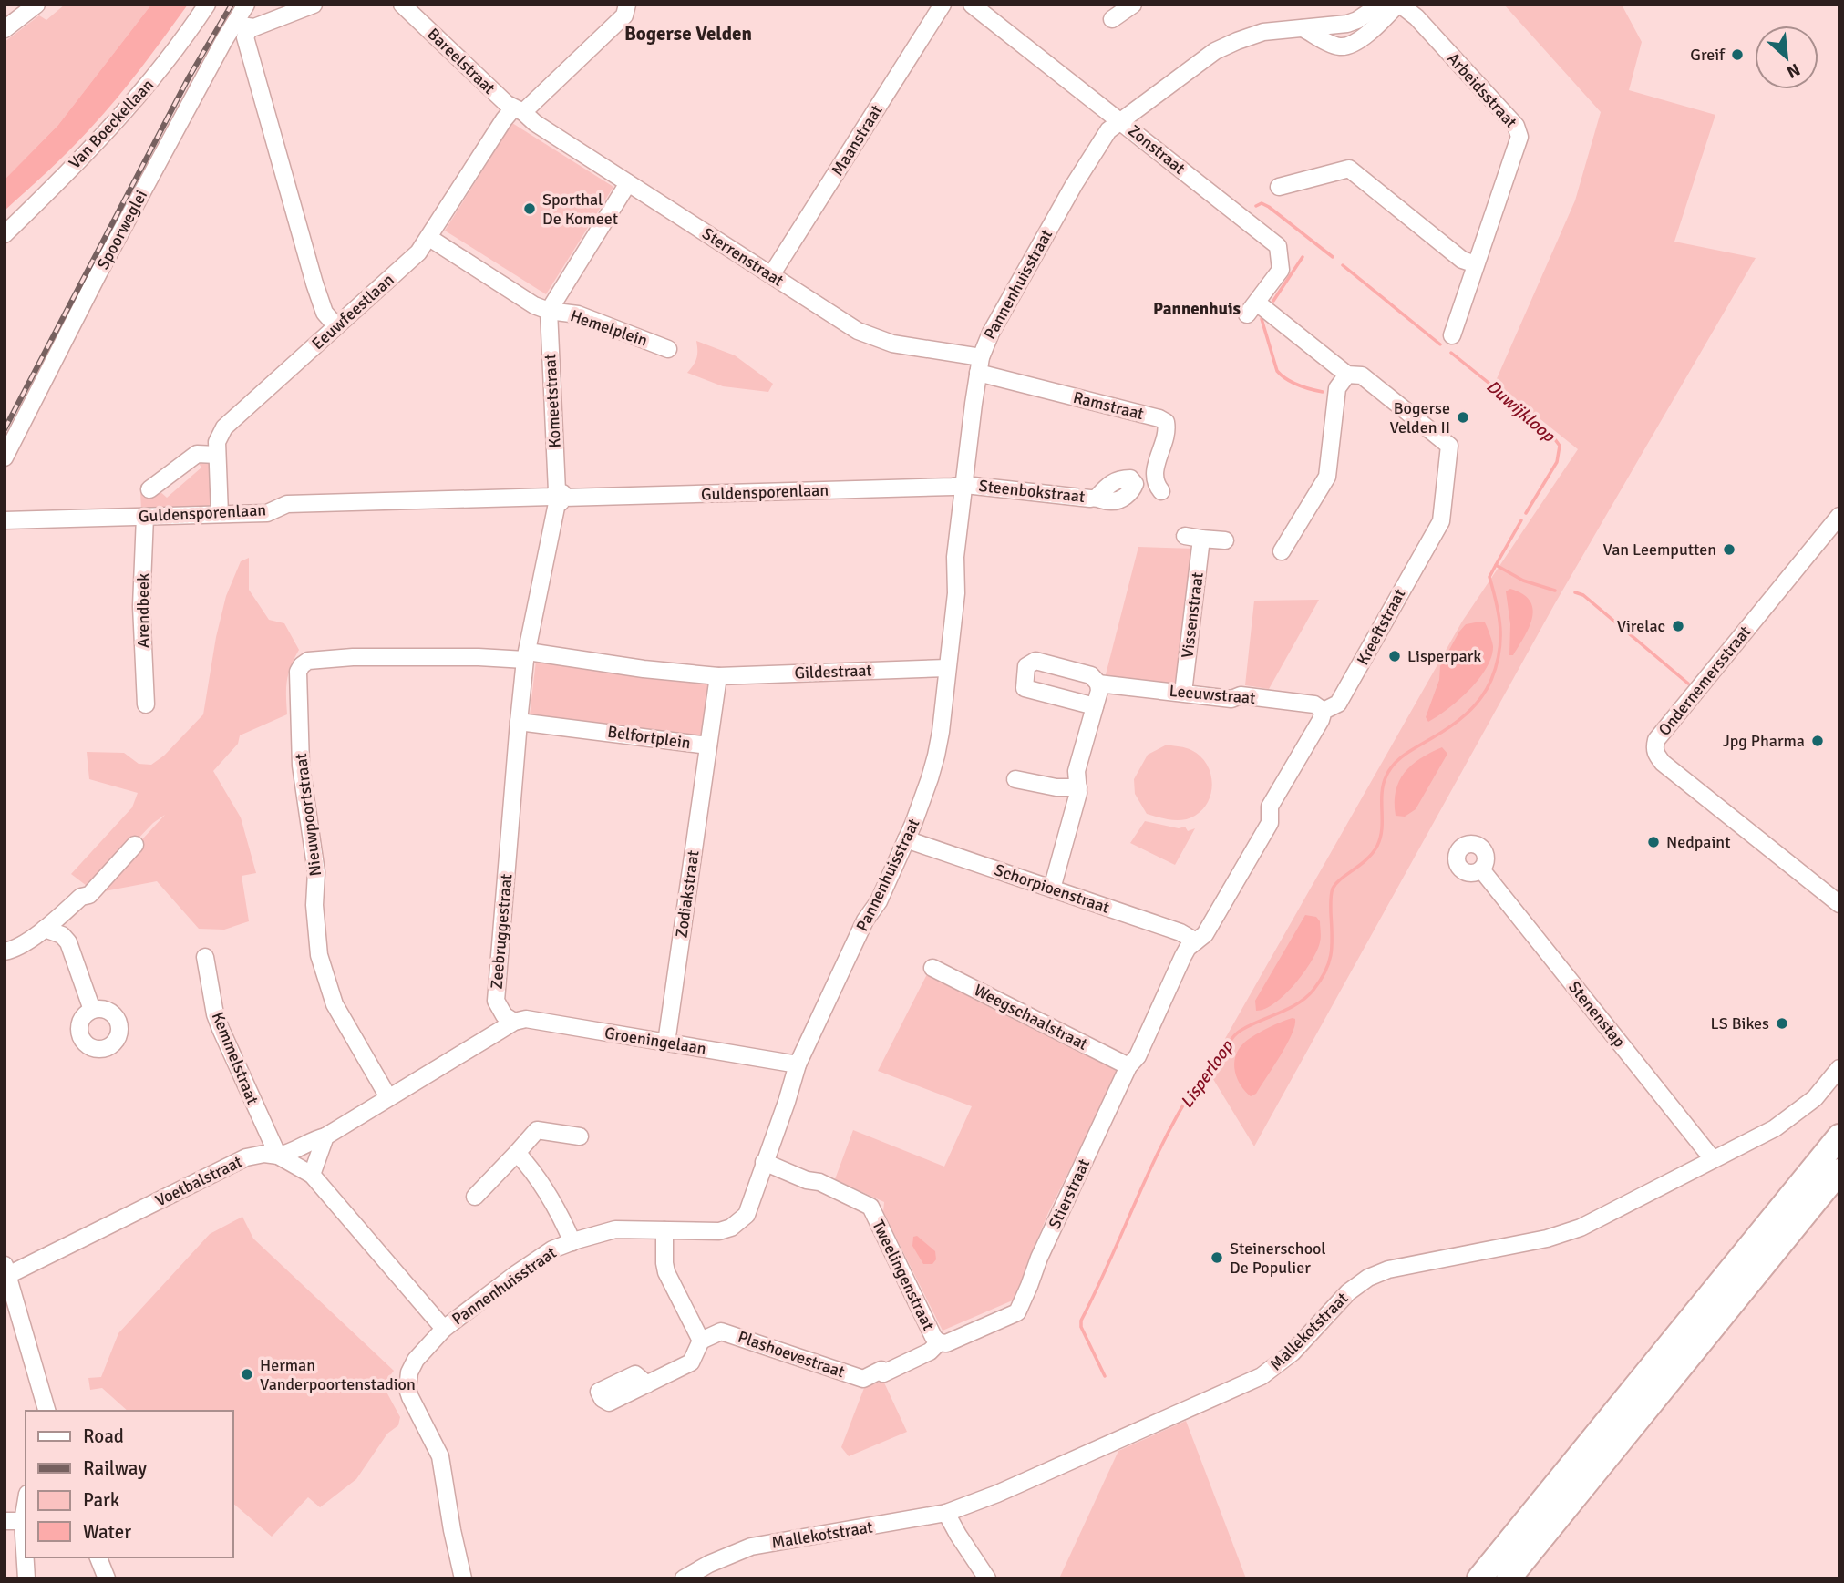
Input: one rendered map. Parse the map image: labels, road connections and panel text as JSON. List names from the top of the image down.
{
  "streets": {
    "street": [
      "Bareelstraat",
      "Arbeidsstraat",
      "Van Boeckellaan",
      "Maanstraat",
      "Zonstraat",
      "Spoorweglei",
      "Sterrenstraat",
      "Pannenhuisstraat",
      "Eeuwfeestlaan",
      "Hemelplein",
      "Komeetstraat",
      "Ramstraat",
      "Steenbokstraat",
      "Guldensporenlaan",
      "Arendbeek",
      "Vissenstraat",
      "Kreeftstraat",
      "Gildestraat",
      "Ondernemersstraat",
      "Leeuwstraat",
      "Belfortplein",
      "Nieuwpoortstraat",
      "Schorpioenstraat",
      "Zodiakstraat",
      "Zeebruggestraat",
      "Stenenstap",
      "Weegschaalstraat",
      "Groeningelaan",
      "Kemmelstraat",
      "Voetbalstraat",
      "Stierstraat",
      "Tweelingenstraat",
      "Mallekotstraat",
      "Plashoevestraat"
    ]
  },
  "crossings": [
    ["Bareelstraat", "Sterrenstraat"],
    ["Bareelstraat", "Eeuwfeestlaan"],
    ["Maanstraat", "Sterrenstraat"],
    ["Zonstraat", "Pannenhuisstraat"],
    ["Zonstraat", "Kreeftstraat"],
    ["Sterrenstraat", "Pannenhuisstraat"],
    ["Sterrenstraat", "Eeuwfeestlaan"],
    ["Sterrenstraat", "Ramstraat"],
    ["Pannenhuisstraat", "Ramstraat"],
    ["Pannenhuisstraat", "Steenbokstraat"],
    ["Pannenhuisstraat", "Guldensporenlaan"],
    ["Pannenhuisstraat", "Gildestraat"],
    ["Pannenhuisstraat", "Schorpioenstraat"],
    ["Pannenhuisstraat", "Groeningelaan"],
    ["Pannenhuisstraat", "Tweelingenstraat"],
    ["Eeuwfeestlaan", "Guldensporenlaan"],
    ["Hemelplein", "Komeetstraat"],
    ["Komeetstraat", "Guldensporenlaan"],
    ["Komeetstraat", "Nieuwpoortstraat"],
    ["Komeetstraat", "Zeebruggestraat"],
    ["Steenbokstraat", "Guldensporenlaan"],
    ["Guldensporenlaan", "Arendbeek"],
    ["Vissenstraat", "Leeuwstraat"],
    ["Kreeftstraat", "Leeuwstraat"],
    ["Kreeftstraat", "Schorpioenstraat"],
    ["Kreeftstraat", "Stierstraat"],
    ["Gildestraat", "Belfortplein"],
    ["Belfortplein", "Zodiakstraat"],
    ["Belfortplein", "Zeebruggestraat"],
    ["Nieuwpoortstraat", "Zeebruggestraat"],
    ["Zodiakstraat", "Groeningelaan"],
    ["Zeebruggestraat", "Groeningelaan"],
    ["Stenenstap", "Mallekotstraat"],
    ["Weegschaalstraat", "Stierstraat"],
    ["Kemmelstraat", "Voetbalstraat"],
    ["Stierstraat", "Tweelingenstraat"],
    ["Stierstraat", "Plashoevestraat"]
  ],
  "districts": ["Bogerse Velden", "Pannenhuis"],
  "water": ["Duwijkloop", "Lisperloop"],
  "places": [
    "Greif",
    "Sporthal De Komeet",
    "Bogerse Velden II",
    "Van Leemputten",
    "Virelac",
    "Lisperpark",
    "Jpg Pharma",
    "Nedpaint",
    "LS Bikes",
    "Steinerschool De Populier",
    "Herman Vanderpoortenstadion"
  ],
  "legend": [
    "Road",
    "Railway",
    "Park",
    "Water"
  ],
  "north": "bottom right"
}
